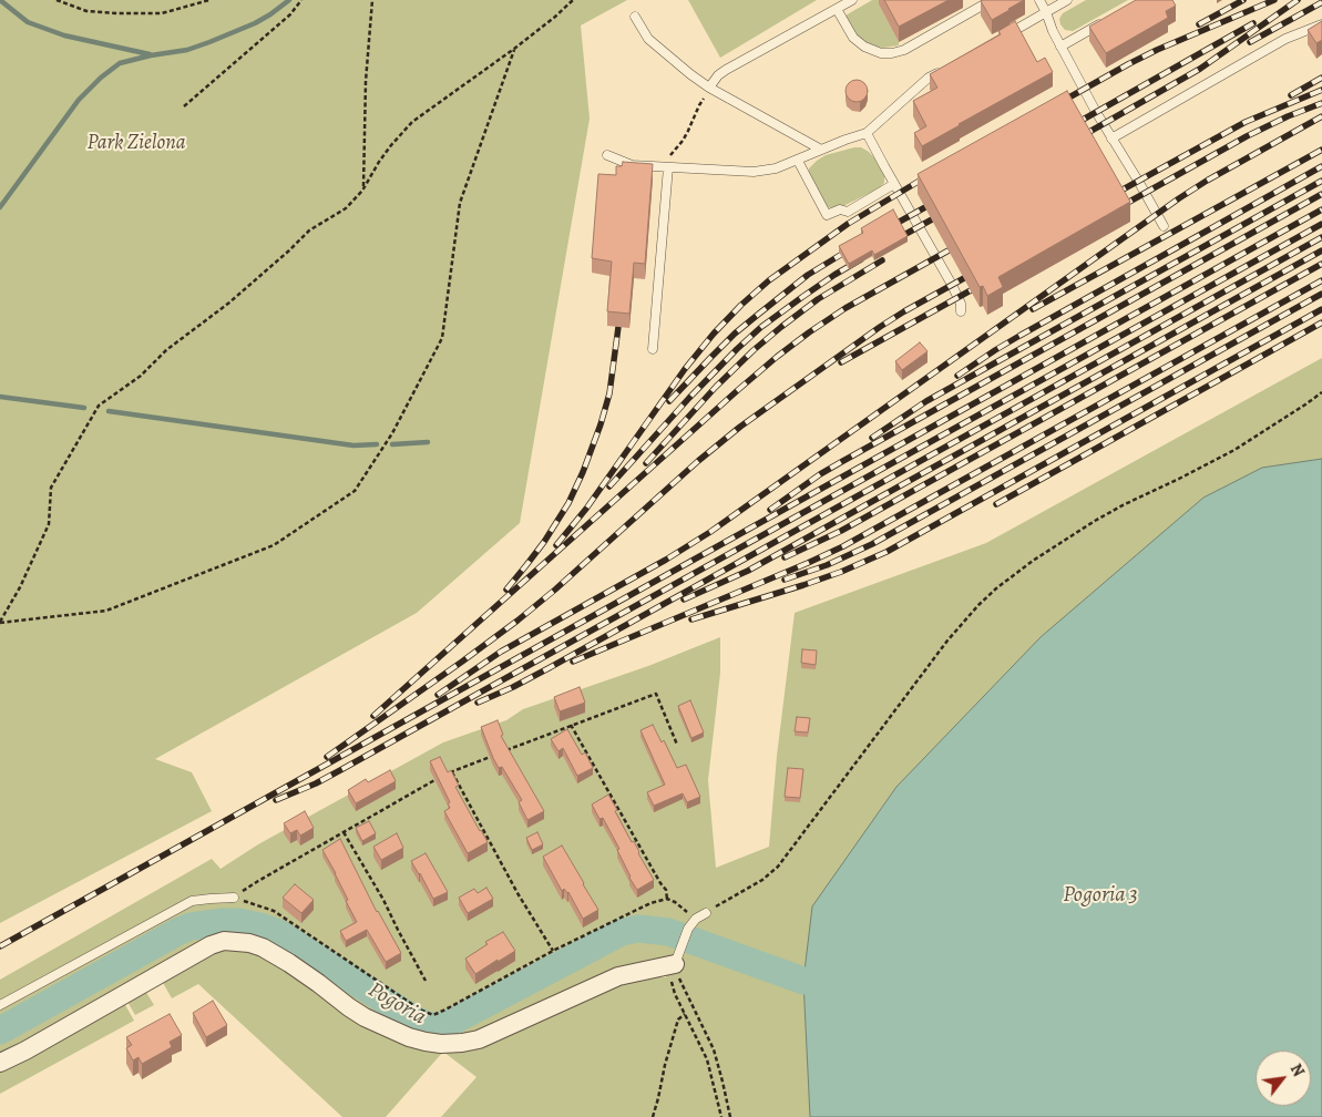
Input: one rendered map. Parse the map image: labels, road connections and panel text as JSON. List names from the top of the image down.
{
  "water": ["Pogoria 3", "Pogoria"],
  "parks": ["Park Zielona"],
  "north": "top right"
}
